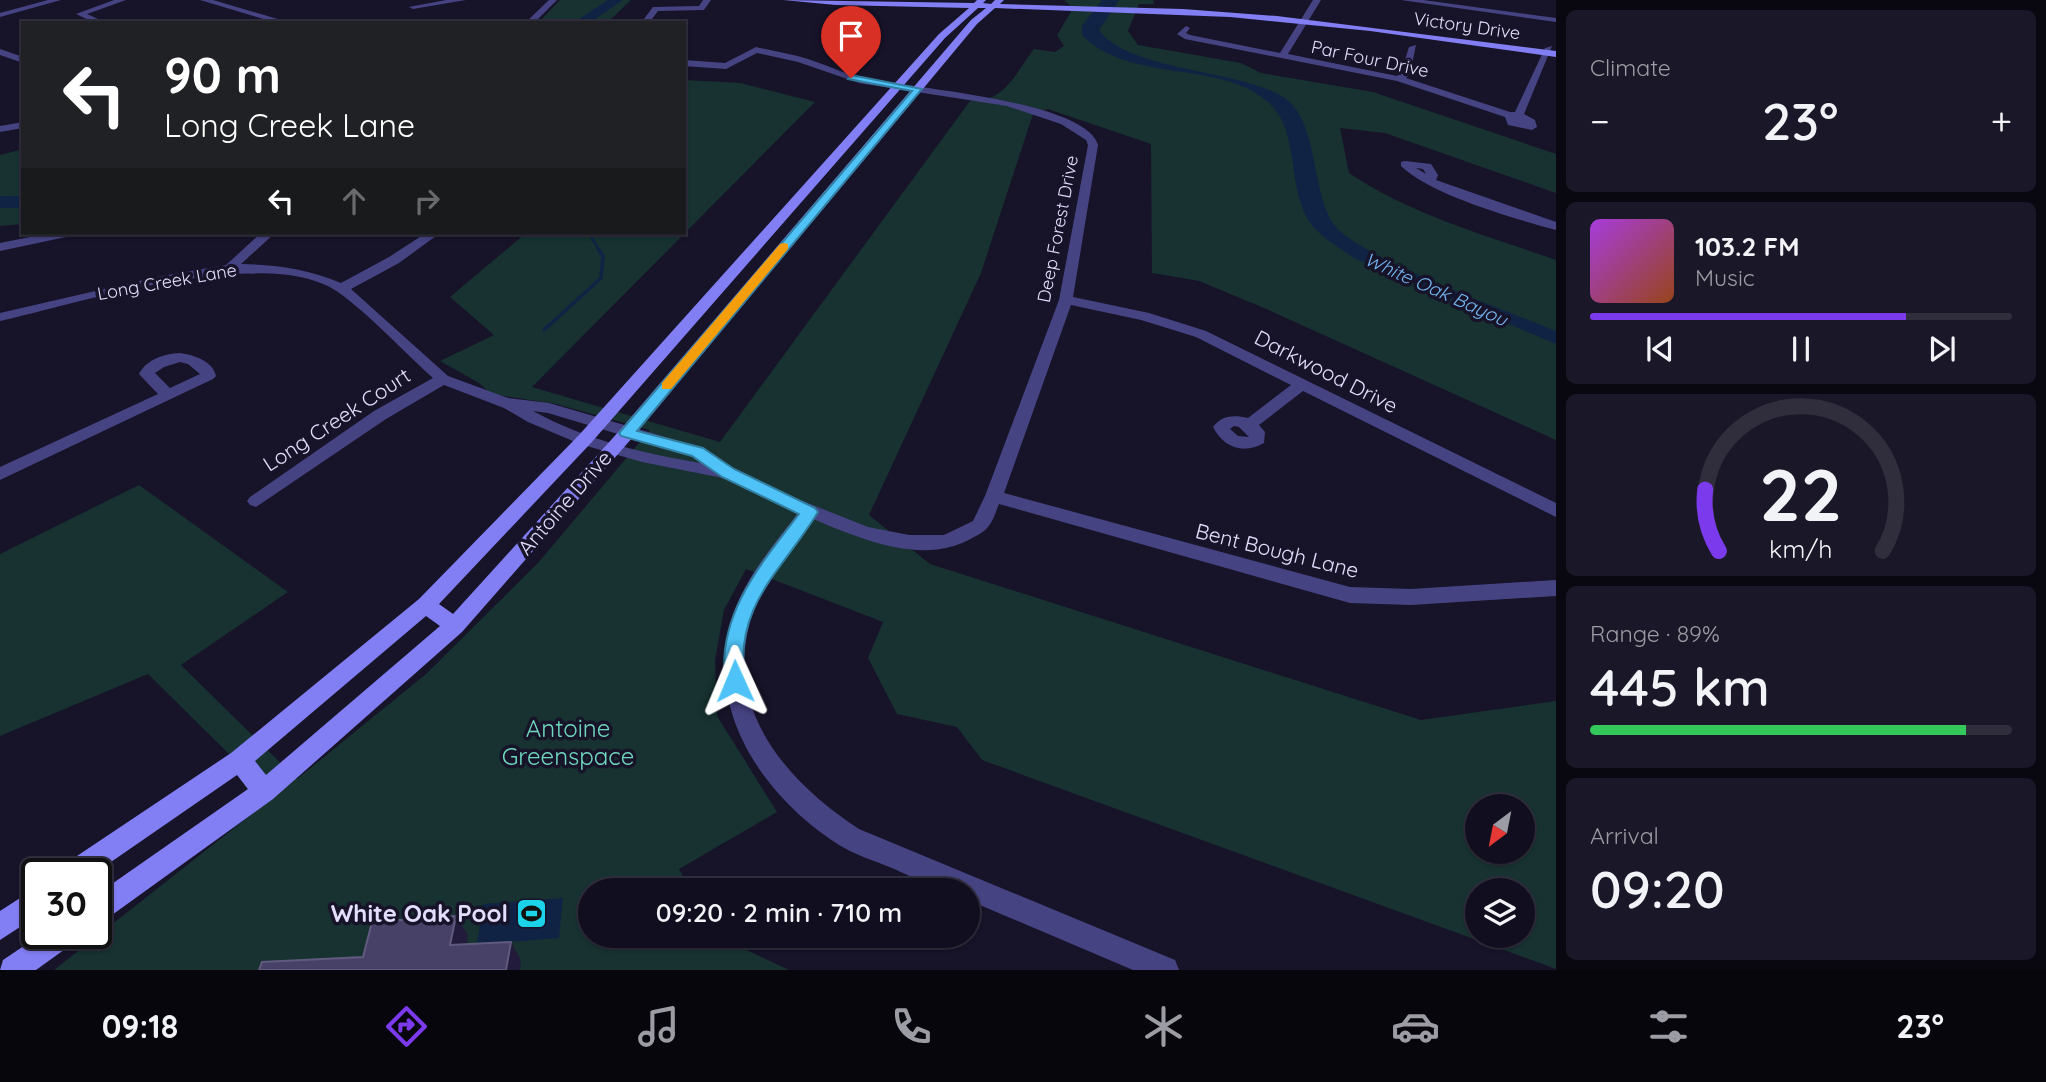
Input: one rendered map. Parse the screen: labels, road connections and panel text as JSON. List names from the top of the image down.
{
  "streets": {
    "main road": ["Victory Drive", "Antoine Drive"],
    "street": [
      "Par Four Drive",
      "Deep Forest Drive",
      "Long Creek Lane",
      "Darkwood Drive",
      "Long Creek Court",
      "Bent Bough Lane"
    ]
  },
  "crossings": [
    ["Victory Drive", "Par Four Drive"],
    ["Victory Drive", "Antoine Drive"],
    ["Deep Forest Drive", "Long Creek Lane"],
    ["Deep Forest Drive", "Darkwood Drive"],
    ["Deep Forest Drive", "Antoine Drive"],
    ["Deep Forest Drive", "Bent Bough Lane"],
    ["Long Creek Lane", "Long Creek Court"],
    ["Long Creek Lane", "Antoine Drive"]
  ],
  "water": ["White Oak Bayou"],
  "parks": ["Antoine Greenspace"],
  "places": {
    "sports": ["White Oak Pool"]
  },
  "north": "bottom left",
  "page": {
    "tile": [
      "Climate",
      ["Range · 89%", "445 km"],
      ["Arrival", "09:20"]
    ],
    "turn": ["90 m", "Long Creek Lane"],
    "heat": ["−", "23°", "+"],
    "song": ["103.2 FM", "Music"],
    "limit": "30",
    "trip": "09:20 · 2 min · 710 m",
    "tabs": ["09:18", "23°"],
    "gauge": ["22", "km/h"]
  }
}
